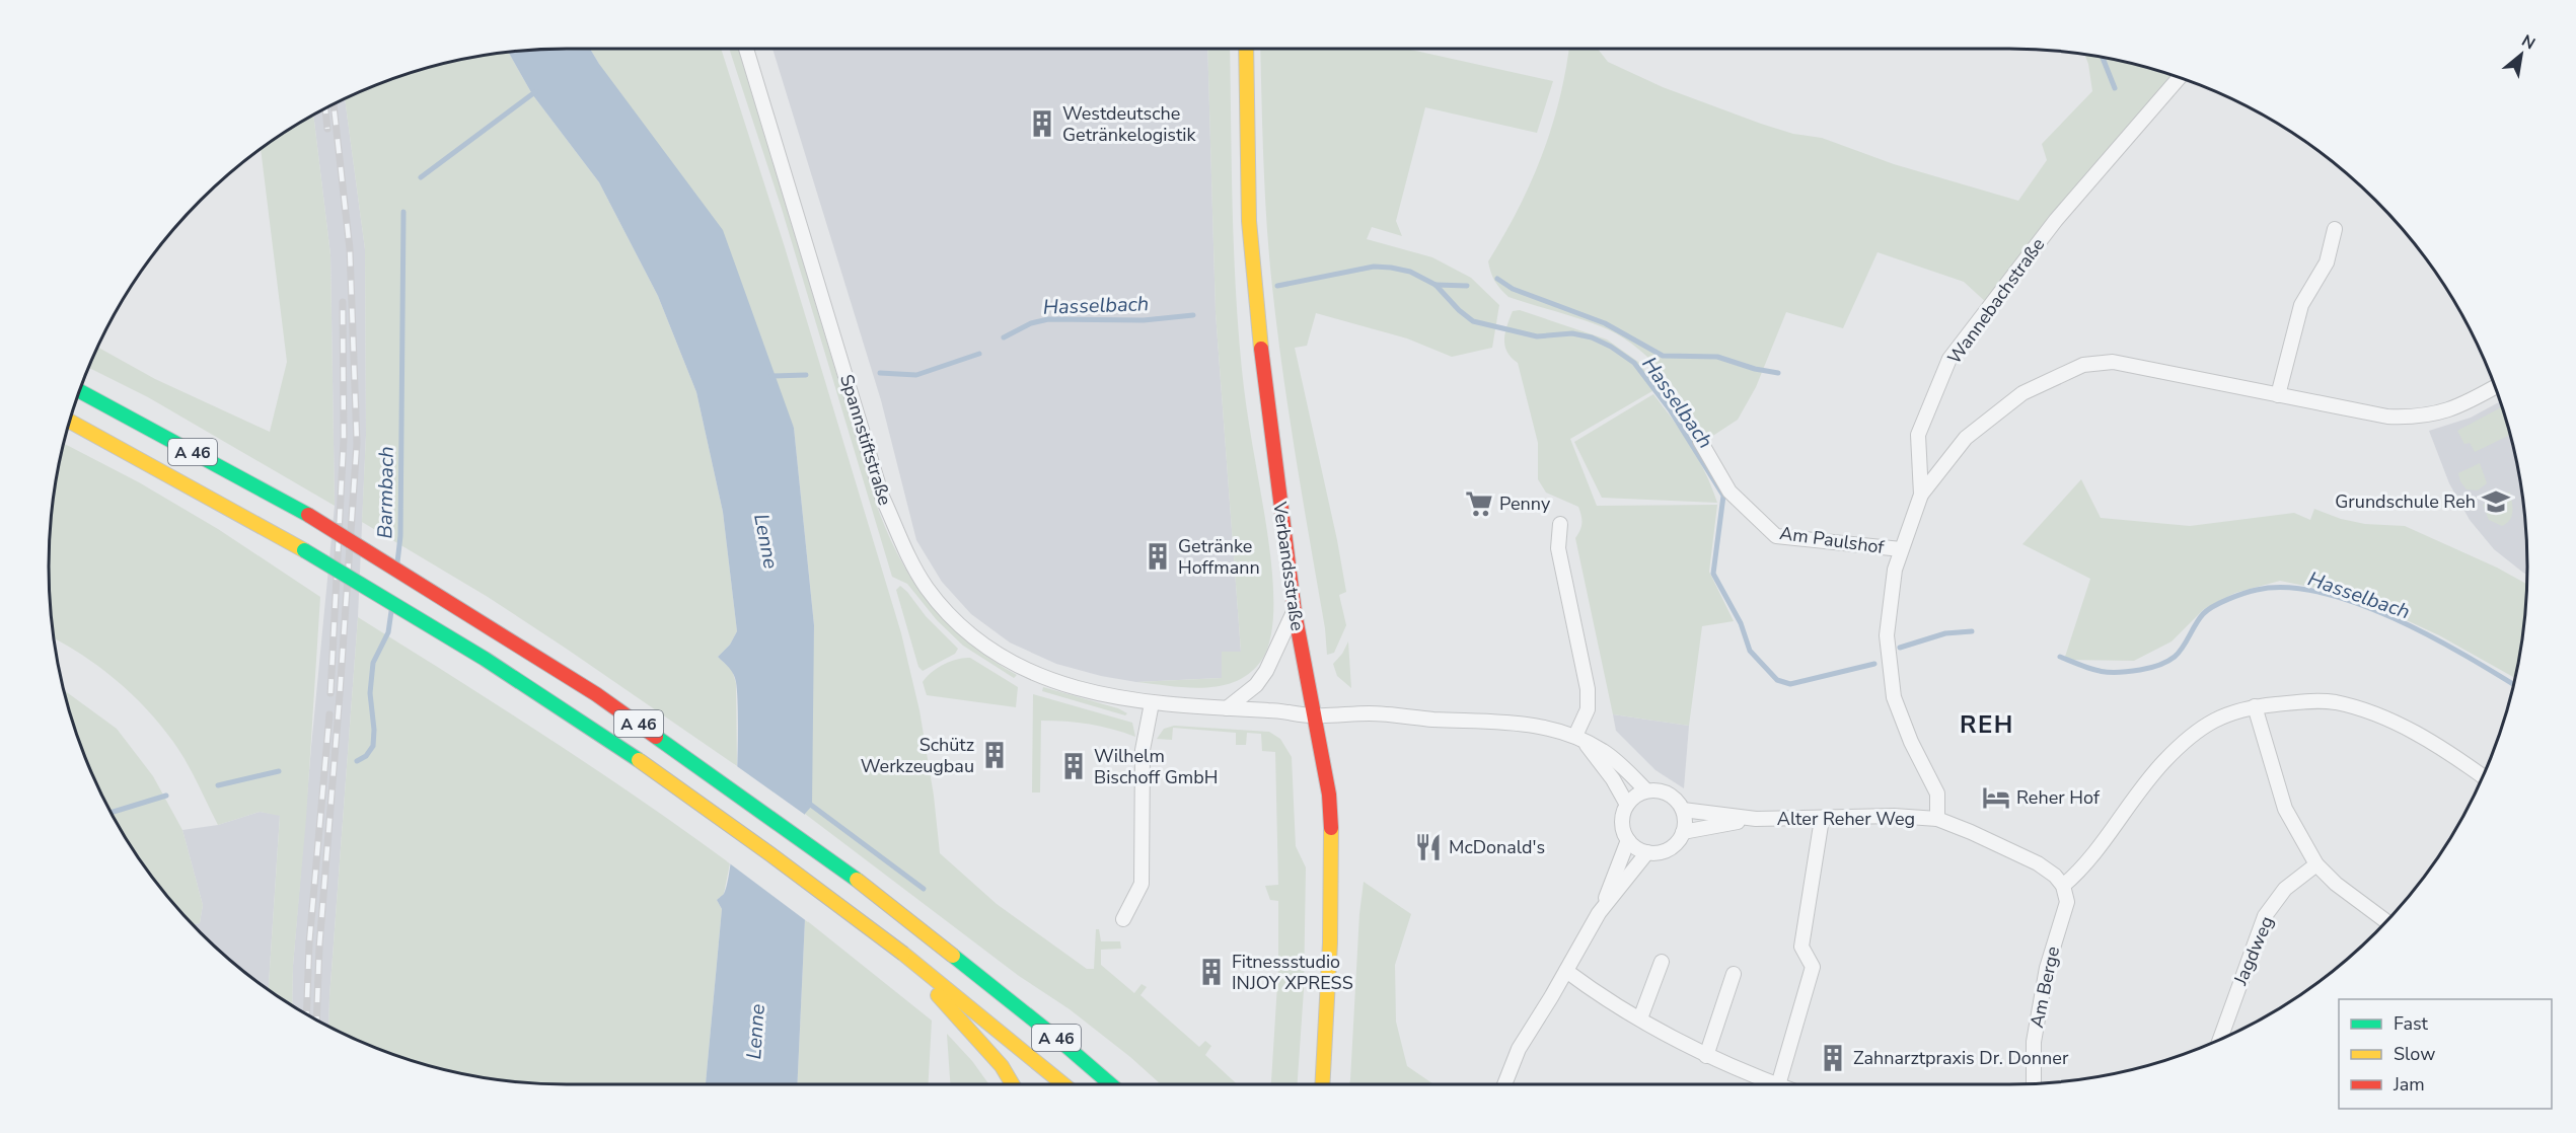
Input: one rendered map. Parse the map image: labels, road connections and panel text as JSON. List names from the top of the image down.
{
  "streets": {
    "main road": ["A 46", "Verbandsstraße"],
    "street": [
      "Wannebachstraße",
      "Spannstiftstraße",
      "Am Paulshof",
      "Alter Reher Weg",
      "Jagdweg",
      "Am Berge"
    ]
  },
  "crossings": [
    ["Wannebachstraße", "Am Paulshof"],
    ["Wannebachstraße", "Alter Reher Weg"],
    ["Spannstiftstraße", "Verbandsstraße"],
    ["Alter Reher Weg", "Am Berge"]
  ],
  "districts": ["REH"],
  "water": ["Hasselbach", "Barmbach", "Lenne"],
  "places": {
    "building": [
      "Westdeutsche Getränkelogistik",
      "Getränke Hoffmann",
      "Schütz Werkzeugbau",
      "Wilhelm Bischoff GmbH",
      "Fitnessstudio INJOY XPRESS",
      "Zahnarztpraxis Dr. Donner"
    ],
    "school or university": ["Grundschule Reh"],
    "supermarket": ["Penny"],
    "hotel": ["Reher Hof"],
    "restaurant": ["McDonald's"]
  },
  "legend": ["Fast", "Slow", "Jam"],
  "north": "top right"
}
